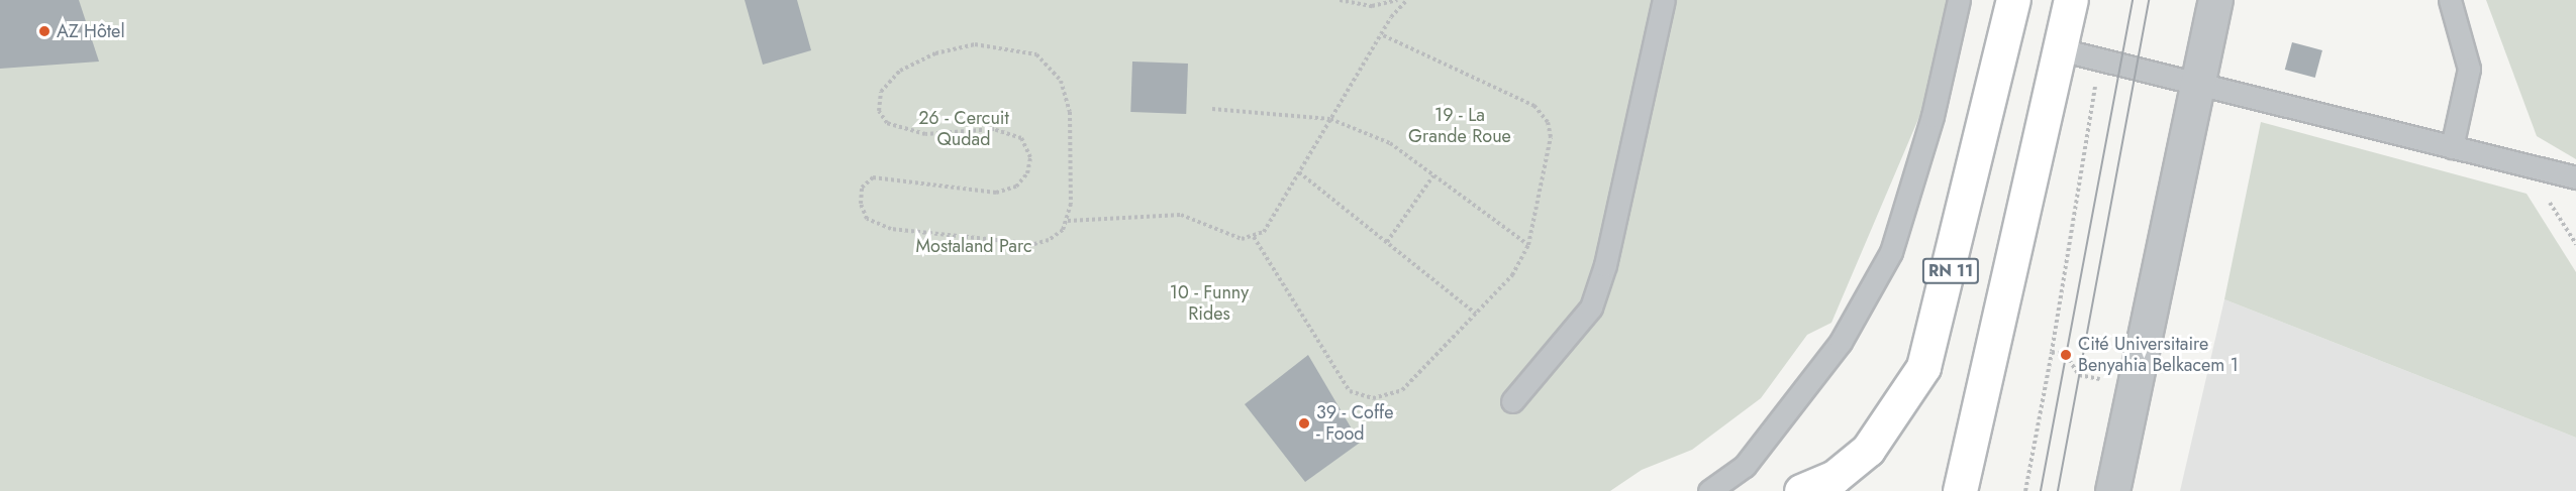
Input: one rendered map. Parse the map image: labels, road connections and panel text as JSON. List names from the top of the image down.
{
  "streets": {
    "highway": ["RN 11"]
  },
  "parks": [
    "19 - La Grande Roue",
    "26 - Cercuit Qudad",
    "Mostaland Parc",
    "10 - Funny Rides"
  ],
  "places": ["AZ Hôtel", "Cité Universitaire Benyahia Belkacem 1", "39 - Coffe - Food"]
}
